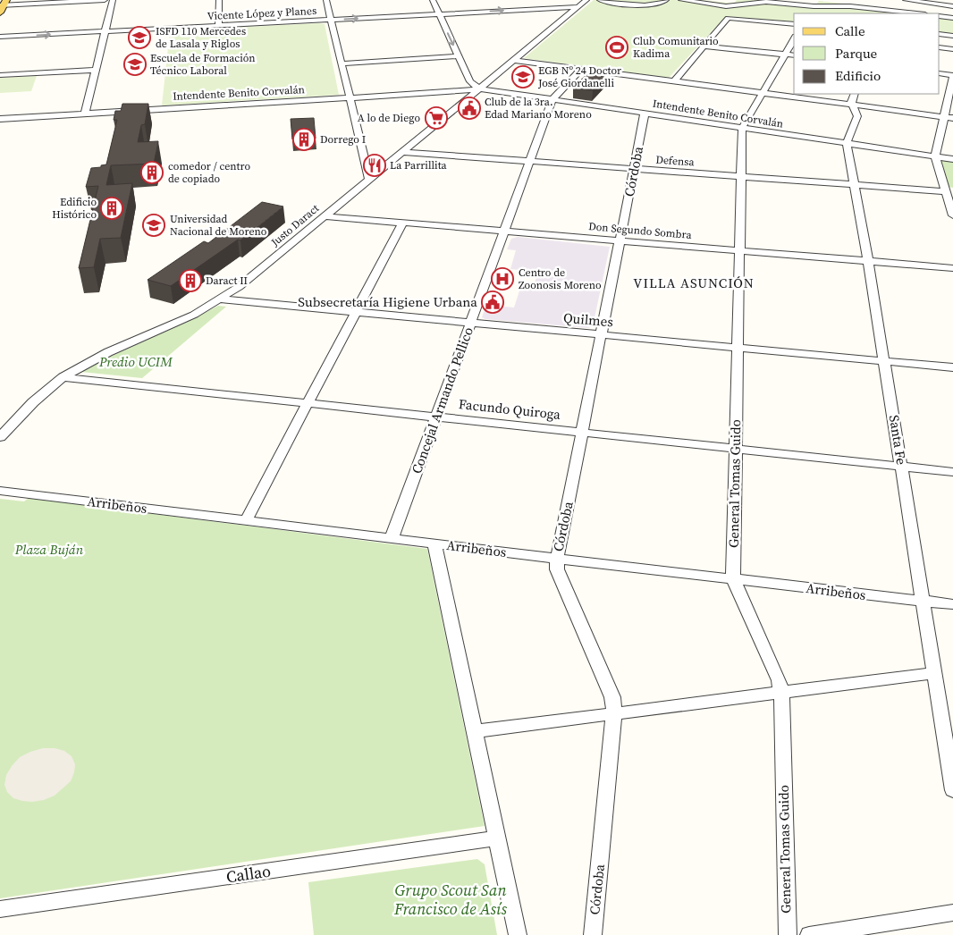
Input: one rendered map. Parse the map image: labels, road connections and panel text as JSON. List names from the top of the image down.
{
  "streets": {
    "street": [
      "Vicente López y Planes",
      "Intendente Benito Corvalán",
      "Defensa",
      "Córdoba",
      "Justo Daract",
      "Don Segundo Sombra",
      "Quilmes",
      "Concejal Armando Pellico",
      "Facundo Quiroga",
      "Santa Fe",
      "General Tomas Guido",
      "Arribeños",
      "Callao"
    ]
  },
  "crossings": [
    ["Vicente López y Planes", "Justo Daract"],
    ["Intendente Benito Corvalán", "Córdoba"],
    ["Intendente Benito Corvalán", "Justo Daract"],
    ["Intendente Benito Corvalán", "Concejal Armando Pellico"],
    ["Intendente Benito Corvalán", "Santa Fe"],
    ["Intendente Benito Corvalán", "General Tomas Guido"],
    ["Defensa", "Córdoba"],
    ["Defensa", "Justo Daract"],
    ["Defensa", "Concejal Armando Pellico"],
    ["Defensa", "Santa Fe"],
    ["Defensa", "General Tomas Guido"],
    ["Córdoba", "Don Segundo Sombra"],
    ["Córdoba", "Quilmes"],
    ["Córdoba", "Facundo Quiroga"],
    ["Córdoba", "Arribeños"],
    ["Justo Daract", "Don Segundo Sombra"],
    ["Justo Daract", "Quilmes"],
    ["Justo Daract", "Facundo Quiroga"],
    ["Don Segundo Sombra", "Concejal Armando Pellico"],
    ["Don Segundo Sombra", "Santa Fe"],
    ["Don Segundo Sombra", "General Tomas Guido"],
    ["Quilmes", "Concejal Armando Pellico"],
    ["Quilmes", "Santa Fe"],
    ["Quilmes", "General Tomas Guido"],
    ["Concejal Armando Pellico", "Facundo Quiroga"],
    ["Concejal Armando Pellico", "Arribeños"],
    ["Facundo Quiroga", "Santa Fe"],
    ["Facundo Quiroga", "General Tomas Guido"],
    ["Santa Fe", "Arribeños"],
    ["General Tomas Guido", "Arribeños"]
  ],
  "districts": ["VILLA ASUNCIÓN"],
  "parks": ["Predio UCIM", "Plaza Buján", "Grupo Scout San Francisco de Asís"],
  "places": {
    "school or university": [
      "ISFD 110 Mercedes de Lasala y Riglos",
      "Escuela de Formación Técnico Laboral",
      "EGB Nº 24 Doctor José Giordanelli",
      "Universidad Nacional de Moreno"
    ],
    "sports": ["Club Comunitario Kadima"],
    "public building": ["Club de la 3ra. Edad Mariano Moreno", "Subsecretaría Higiene Urbana"],
    "supermarket": ["A lo de Diego"],
    "building": [
      "Dorrego I",
      "comedor / centro de copiado",
      "Edificio Histórico",
      "Daract II"
    ],
    "restaurant": ["La Parrillita"],
    "hospital": ["Centro de Zoonosis Moreno"]
  },
  "legend": ["Calle", "Parque", "Edificio"]
}
